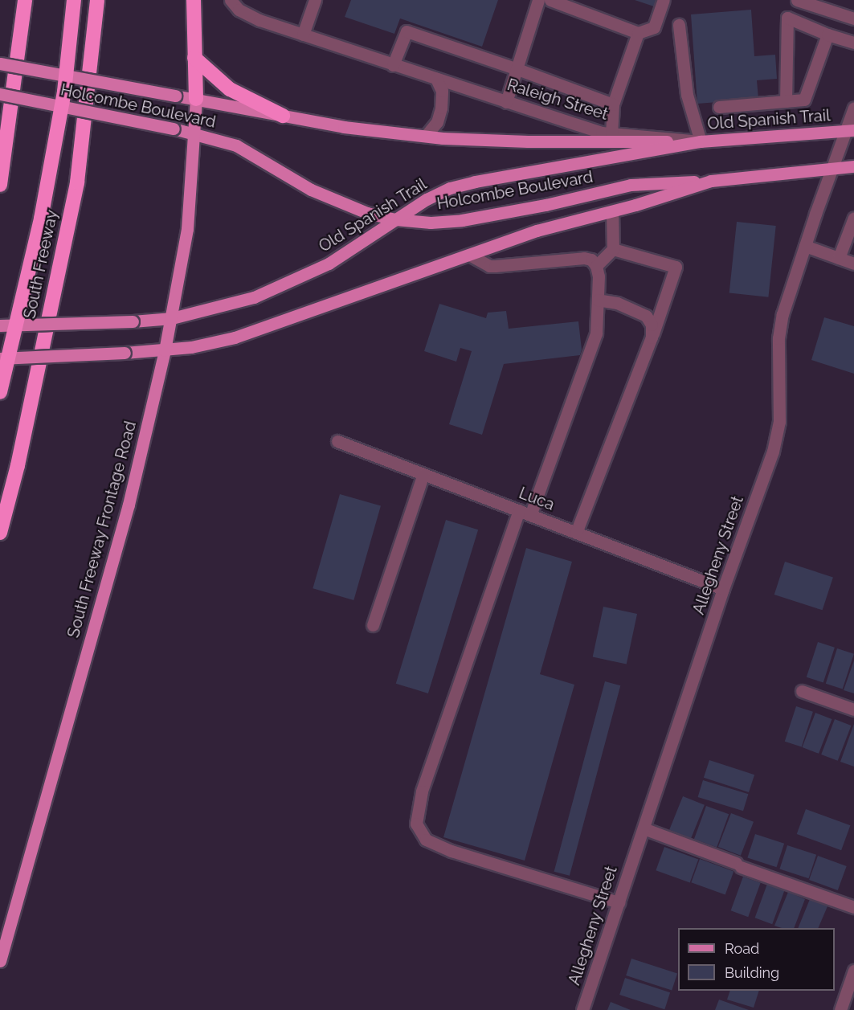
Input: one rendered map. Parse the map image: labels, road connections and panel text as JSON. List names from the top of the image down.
{
  "streets": {
    "highway": ["South Freeway"],
    "main road": ["Holcombe Boulevard", "Old Spanish Trail", "South Freeway Frontage Road"],
    "street": ["Raleigh Street", "Luca", "Allegheny Street"]
  },
  "crossings": [
    ["Raleigh Street", "Holcombe Boulevard"],
    ["Raleigh Street", "Old Spanish Trail"],
    ["Holcombe Boulevard", "Old Spanish Trail"],
    ["Holcombe Boulevard", "South Freeway Frontage Road"],
    ["Old Spanish Trail", "South Freeway Frontage Road"],
    ["Old Spanish Trail", "Allegheny Street"],
    ["Luca", "Allegheny Street"]
  ],
  "legend": ["Road", "Building"]
}
